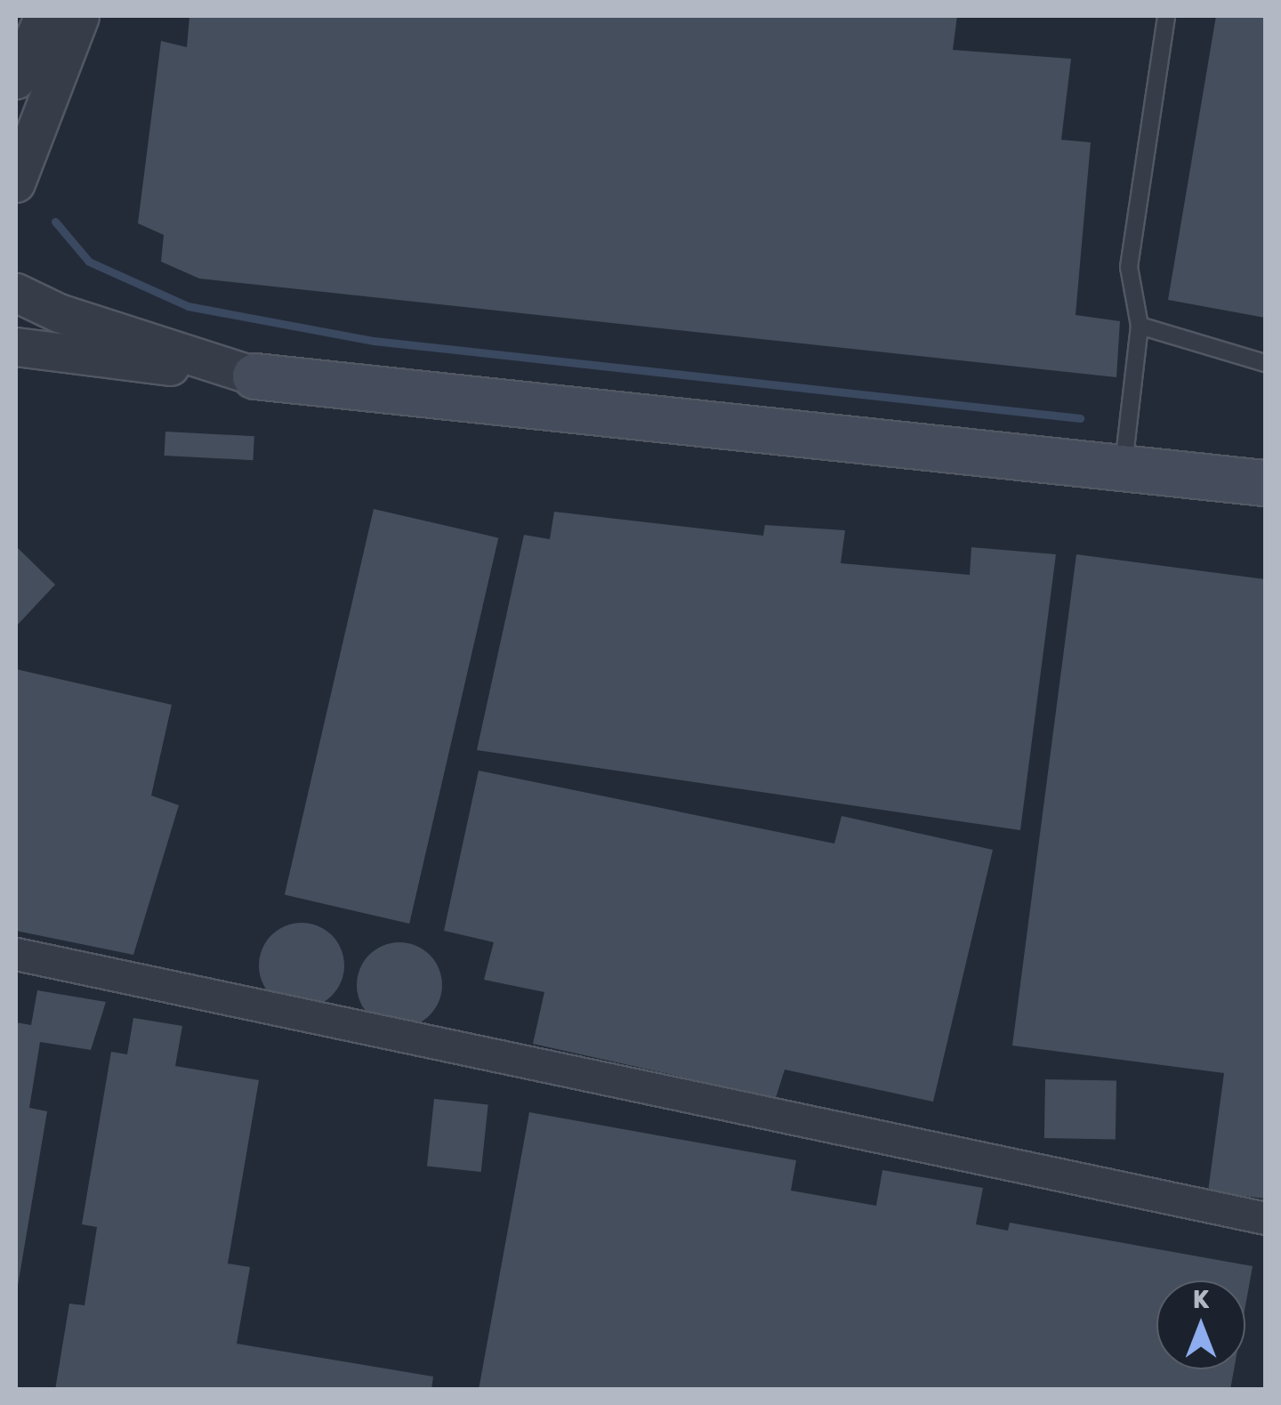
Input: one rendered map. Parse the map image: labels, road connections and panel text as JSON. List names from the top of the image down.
{
  "north": "top"
}
